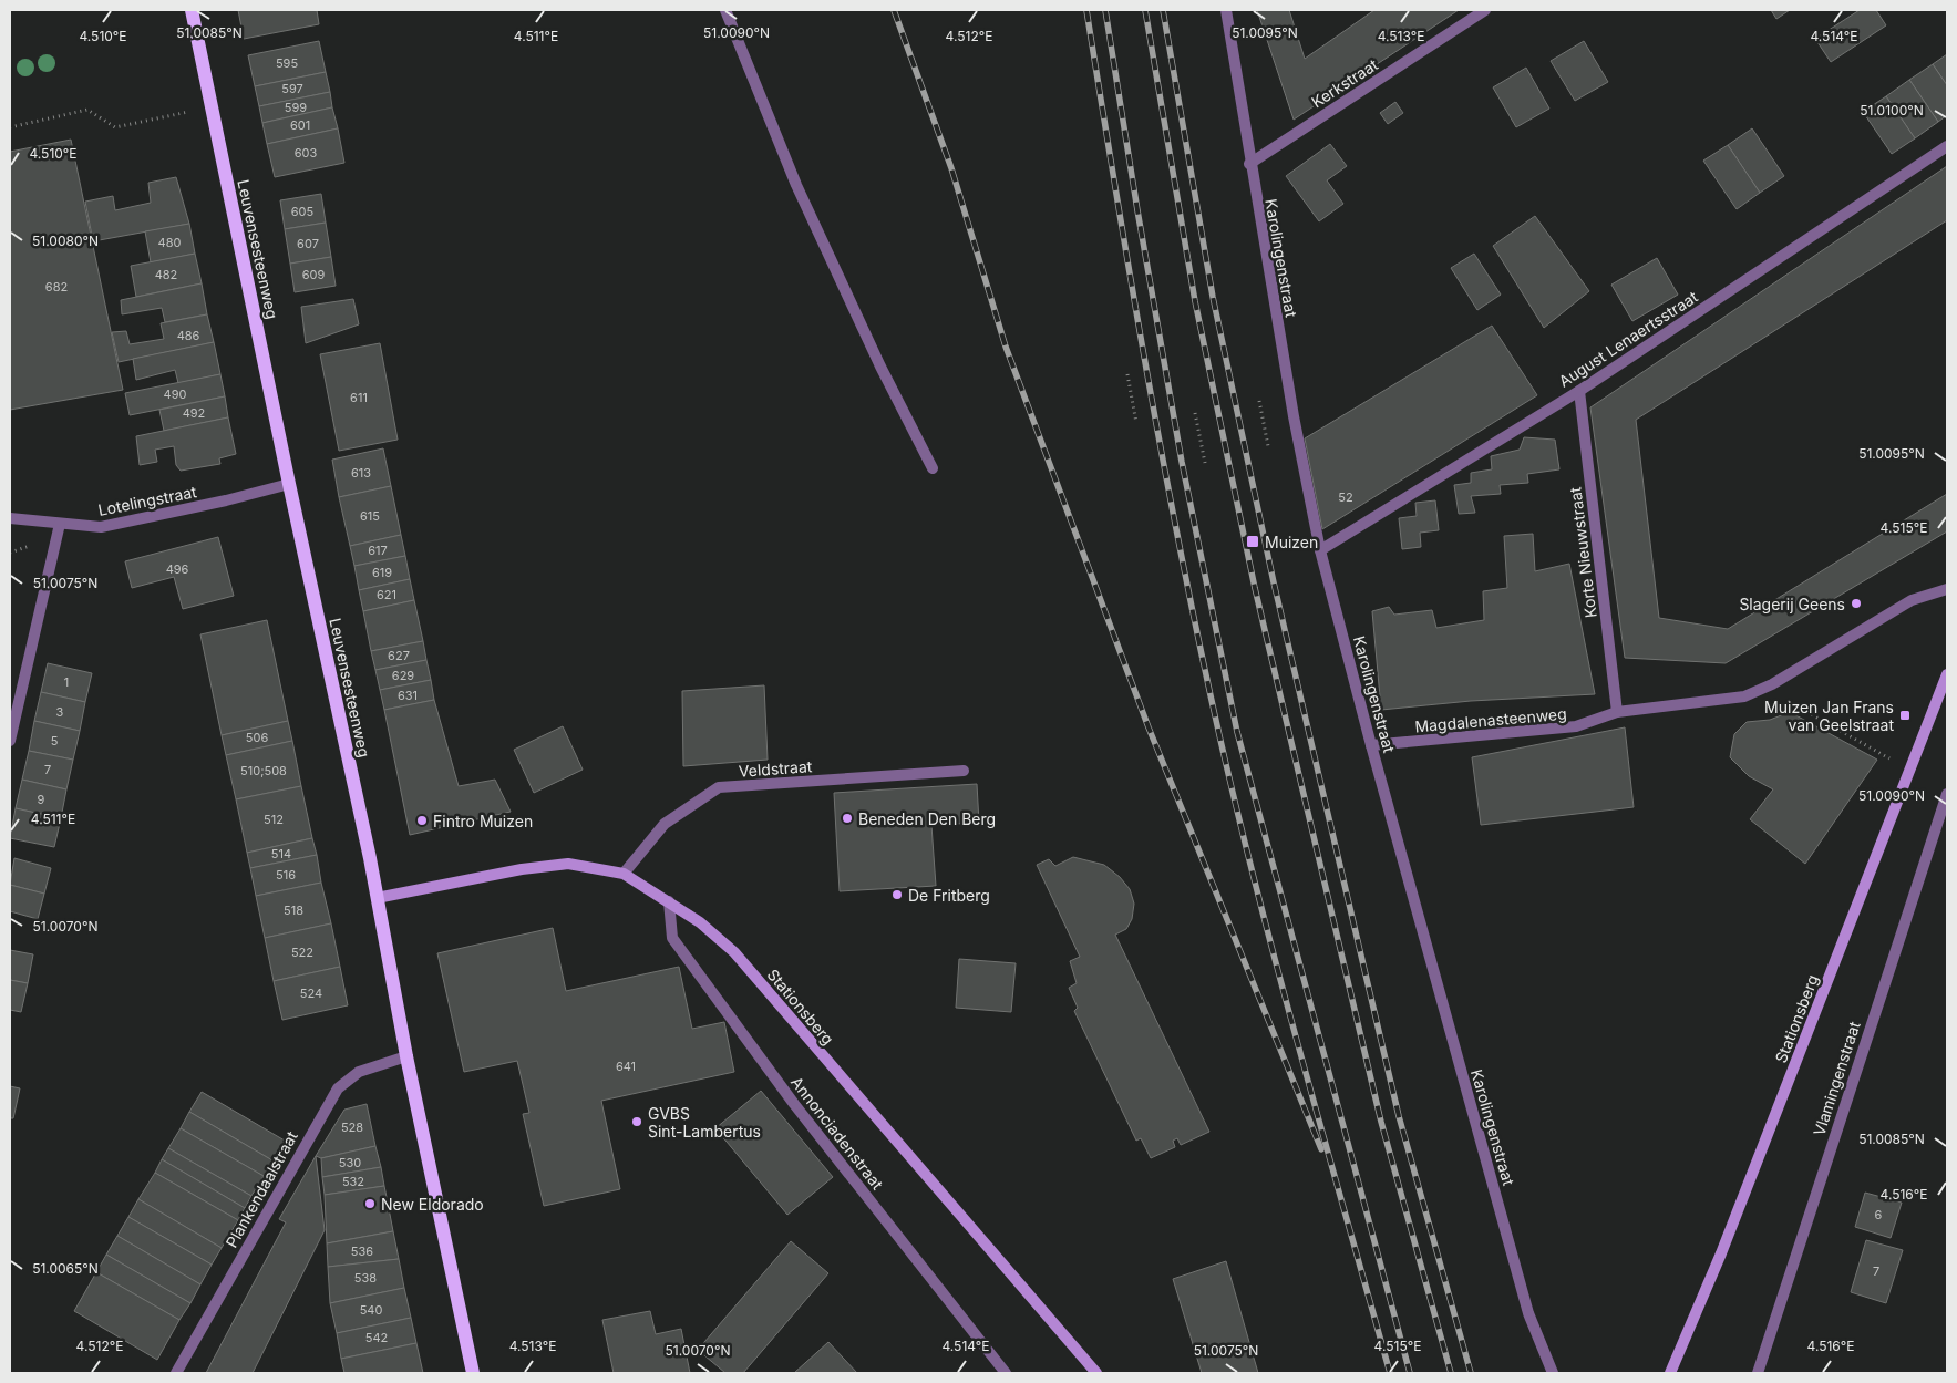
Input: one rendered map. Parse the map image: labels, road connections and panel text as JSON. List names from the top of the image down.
{
  "streets": {
    "main road": ["Leuvensesteenweg"],
    "street": [
      "Kerkstraat",
      "Karolingenstraat",
      "August Lenaertsstraat",
      "Lotelingstraat",
      "Korte Nieuwstraat",
      "Magdalenasteenweg",
      "Veldstraat",
      "Stationsberg",
      "Vlamingenstraat",
      "Annonciadenstraat",
      "Plankendaalstraat"
    ]
  },
  "crossings": [
    ["Kerkstraat", "Karolingenstraat"],
    ["Leuvensesteenweg", "Lotelingstraat"],
    ["Leuvensesteenweg", "Stationsberg"],
    ["Leuvensesteenweg", "Plankendaalstraat"],
    ["Karolingenstraat", "August Lenaertsstraat"],
    ["Karolingenstraat", "Magdalenasteenweg"],
    ["August Lenaertsstraat", "Korte Nieuwstraat"],
    ["Korte Nieuwstraat", "Magdalenasteenweg"],
    ["Veldstraat", "Stationsberg"],
    ["Stationsberg", "Annonciadenstraat"]
  ],
  "places": {
    "transit": ["Muizen", "Muizen Jan Frans van Geelstraat"],
    "other": [
      "Slagerij Geens",
      "Beneden Den Berg",
      "Fintro Muizen",
      "De Fritberg",
      "GVBS Sint-Lambertus",
      "New Eldorado"
    ]
  },
  "house_numbers": [
    "595",
    "597",
    "599",
    "601",
    "603",
    "605",
    "480",
    "607",
    "482",
    "609",
    "682",
    "486",
    "490",
    "611",
    "492",
    "613",
    "52",
    "615",
    "617",
    "496",
    "619",
    "621",
    "627",
    "629",
    "1",
    "631",
    "3",
    "506",
    "5",
    "7",
    "510;508",
    "9",
    "512",
    "514",
    "516",
    "518",
    "522",
    "524",
    "641",
    "528",
    "530",
    "532",
    "6",
    "536",
    "7",
    "538",
    "540",
    "542"
  ],
  "coordinates": [
    "51.0085°N",
    "51.0090°N",
    "51.0095°N",
    "4.512°E",
    "4.513°E",
    "4.514°E",
    "4.510°E",
    "4.511°E",
    "51.0100°N",
    "51.0080°N",
    "4.515°E",
    "51.0075°N",
    "51.0070°N",
    "4.516°E",
    "51.0065°N"
  ]
}
